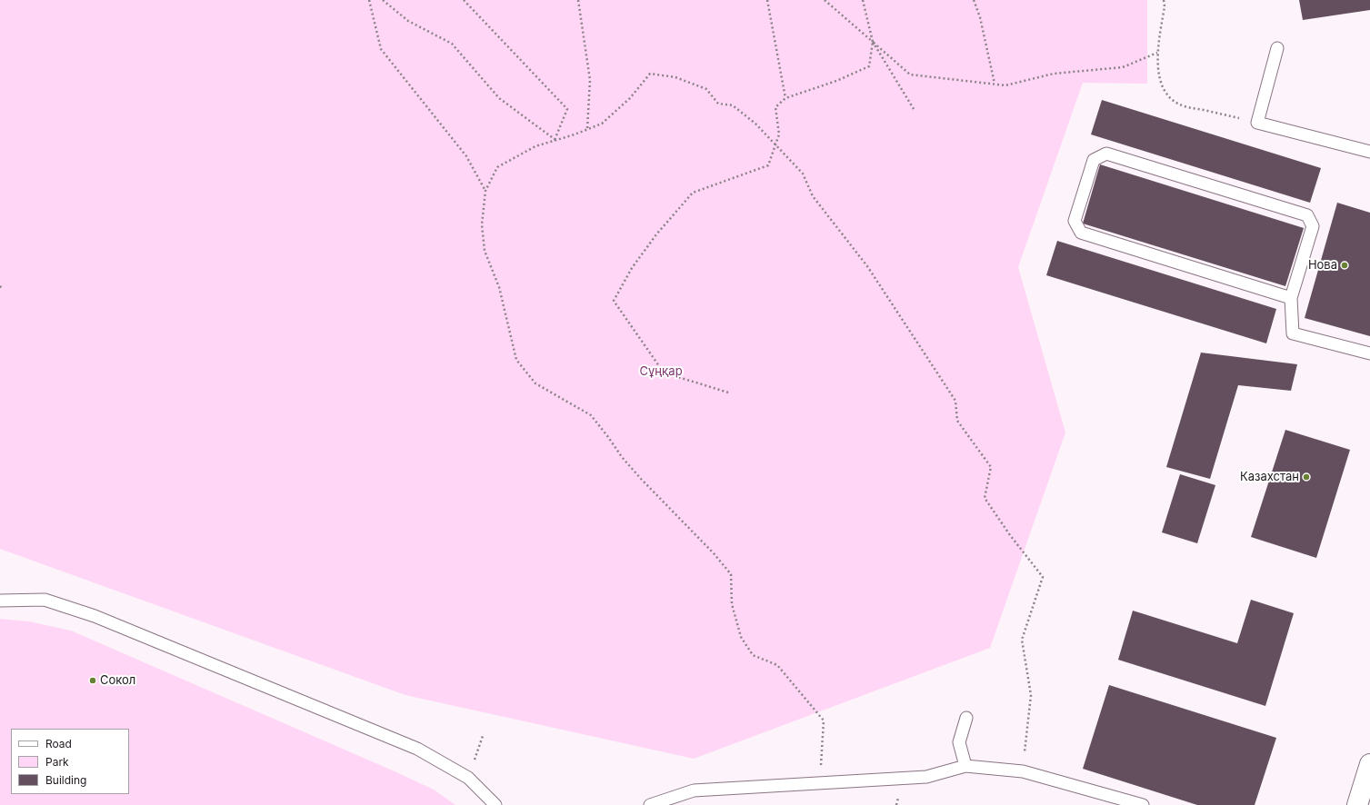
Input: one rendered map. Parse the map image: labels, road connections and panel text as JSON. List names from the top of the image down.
{
  "parks": ["Сұңқар"],
  "places": ["Нова", "Казахстан", "Сокол"],
  "legend": ["Road", "Park", "Building"]
}
